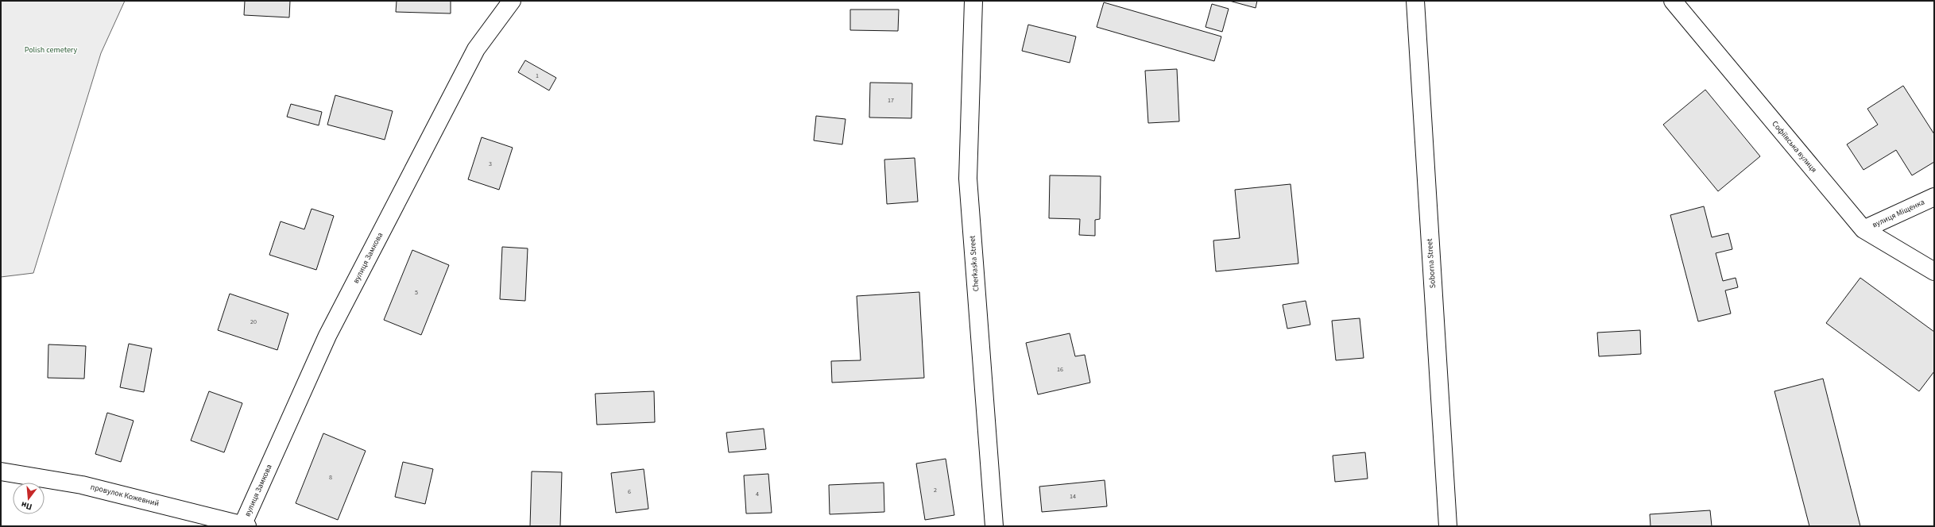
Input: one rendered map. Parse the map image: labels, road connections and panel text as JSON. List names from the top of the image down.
{
  "streets": {
    "street": [
      "Софіївська вулиця",
      "вулиця Міщенка",
      "вулиця Замкова",
      "Cherkaska Street",
      "Soborna Street",
      "провулок Кожевний"
    ]
  },
  "crossings": [
    ["Софіївська вулиця", "вулиця Міщенка"],
    ["вулиця Замкова", "провулок Кожевний"]
  ],
  "parks": ["Polish cemetery"],
  "house_numbers": [
    "1",
    "17",
    "3",
    "5",
    "20",
    "16",
    "8",
    "2",
    "6",
    "4",
    "14"
  ],
  "north": "bottom"
}
